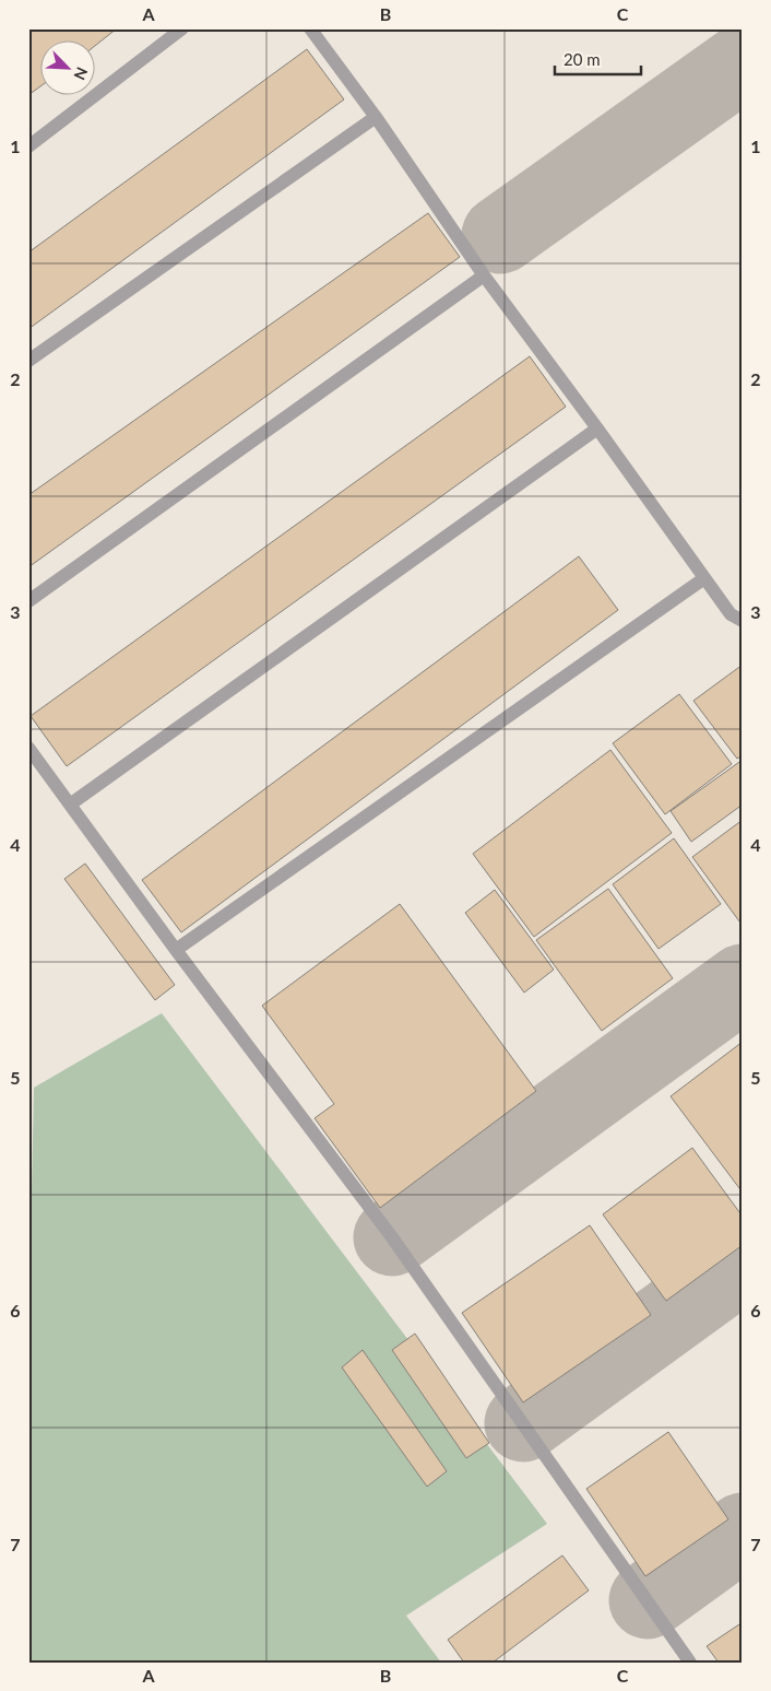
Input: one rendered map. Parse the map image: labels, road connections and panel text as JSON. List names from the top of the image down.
{
  "scale_bar": "20 m",
  "north": "bottom right",
  "grid": {
    "columns": ["A", "B", "C"],
    "rows": [
      "1",
      "2",
      "3",
      "4",
      "5",
      "6",
      "7"
    ]
  }
}
